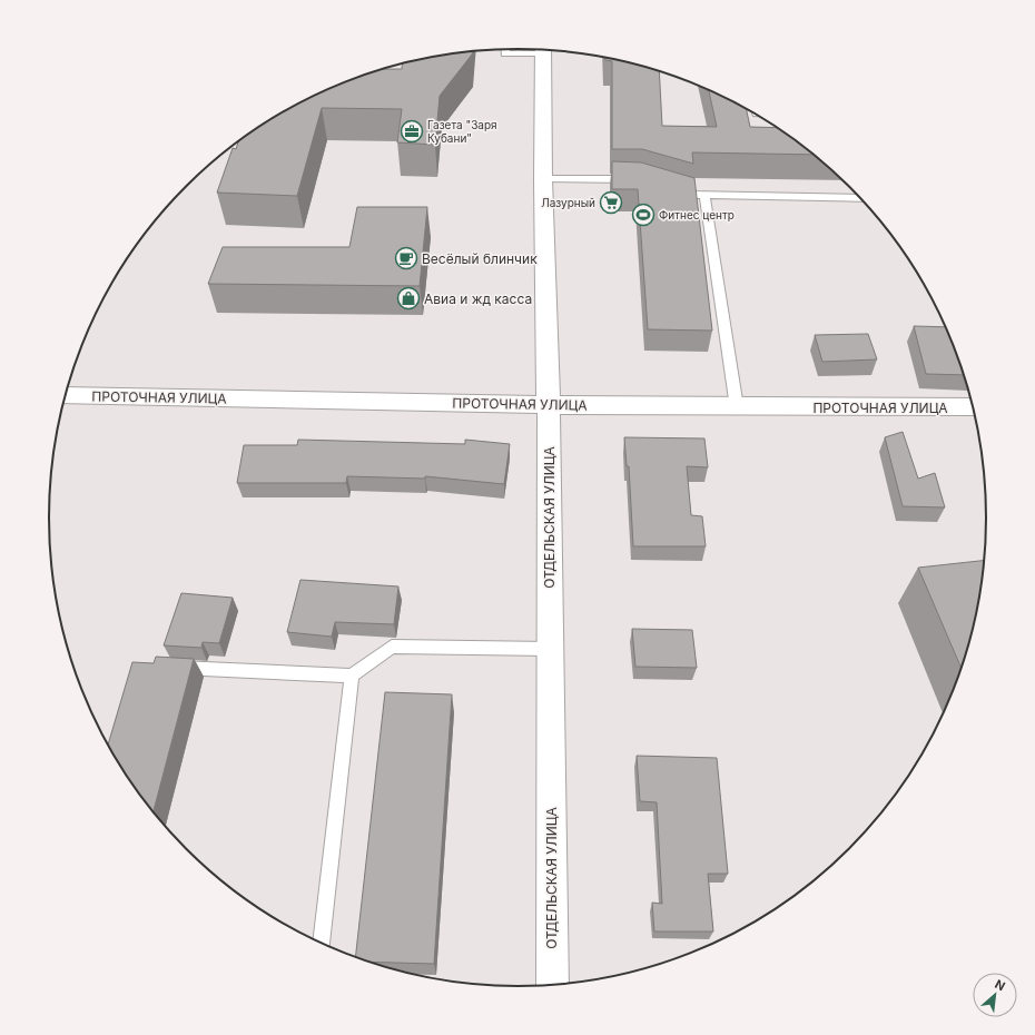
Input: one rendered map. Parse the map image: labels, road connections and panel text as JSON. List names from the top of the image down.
{
  "streets": {
    "street": ["ПРОТОЧНАЯ УЛИЦА", "ОТДЕЛЬСКАЯ УЛИЦА"]
  },
  "crossings": [
    ["ПРОТОЧНАЯ УЛИЦА", "ОТДЕЛЬСКАЯ УЛИЦА"]
  ],
  "places": {
    "office": ["Газета \"Заря Кубани\""],
    "supermarket": ["Лазурный"],
    "sports": ["Фитнес центр"],
    "cafe": ["Весёлый блинчик"],
    "shop": ["Авиа и жд касса"]
  },
  "north": "top right"
}
